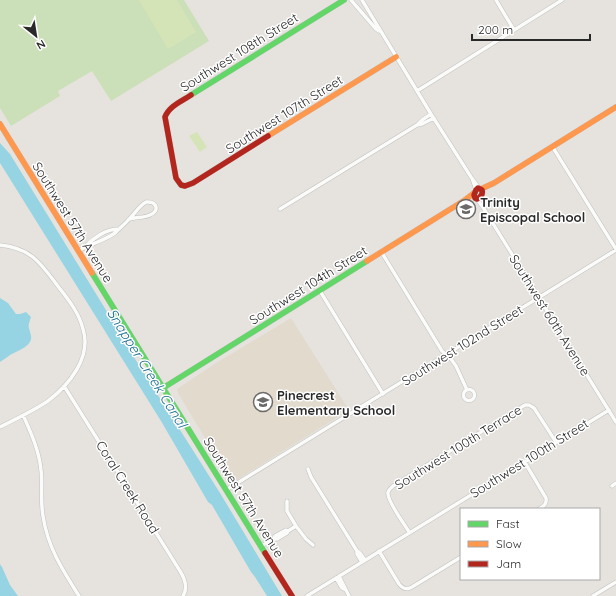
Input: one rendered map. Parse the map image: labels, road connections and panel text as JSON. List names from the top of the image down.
{
  "streets": {
    "street": [
      "Southwest 108th Street",
      "Southwest 107th Street",
      "Southwest 57th Avenue",
      "Southwest 104th Street",
      "Southwest 60th Avenue",
      "Southwest 102nd Street",
      "Southwest 100th Terrace",
      "Southwest 100th Street",
      "Coral Creek Road"
    ]
  },
  "crossings": [
    ["Southwest 108th Street", "Southwest 107th Street"],
    ["Southwest 107th Street", "Southwest 60th Avenue"],
    ["Southwest 57th Avenue", "Southwest 104th Street"],
    ["Southwest 57th Avenue", "Southwest 102nd Street"],
    ["Southwest 104th Street", "Southwest 60th Avenue"],
    ["Southwest 60th Avenue", "Southwest 102nd Street"],
    ["Southwest 60th Avenue", "Southwest 100th Street"],
    ["Southwest 100th Terrace", "Southwest 100th Street"]
  ],
  "water": ["Snapper Creek Canal"],
  "places": {
    "school or university": ["Trinity Episcopal School", "Pinecrest Elementary School"]
  },
  "legend": ["Fast", "Slow", "Jam"],
  "scale_bar": "200 m",
  "north": "bottom right"
}
